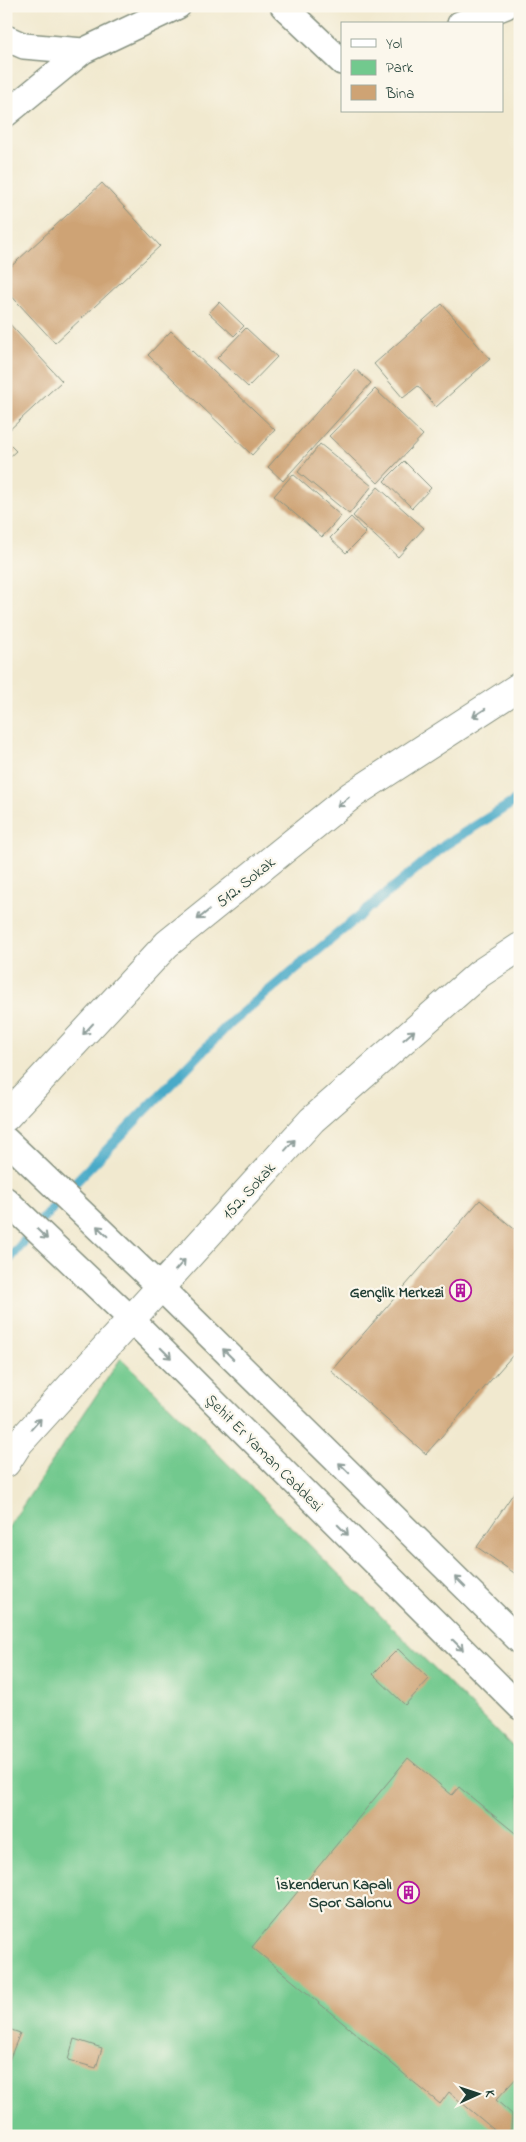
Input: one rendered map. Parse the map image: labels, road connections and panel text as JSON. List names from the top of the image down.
{
  "streets": {
    "street": ["512. Sokak", "152. Sokak", "Şehit Er Yaman Caddesi"]
  },
  "crossings": [
    ["152. Sokak", "Şehit Er Yaman Caddesi"]
  ],
  "one_way": ["512. Sokak", "152. Sokak"],
  "places": {
    "building": ["Gençlik Merkezi", "İskenderun Kapalı Spor Salonu"]
  },
  "legend": ["Yol", "Park", "Bina"],
  "north": "right"
}
